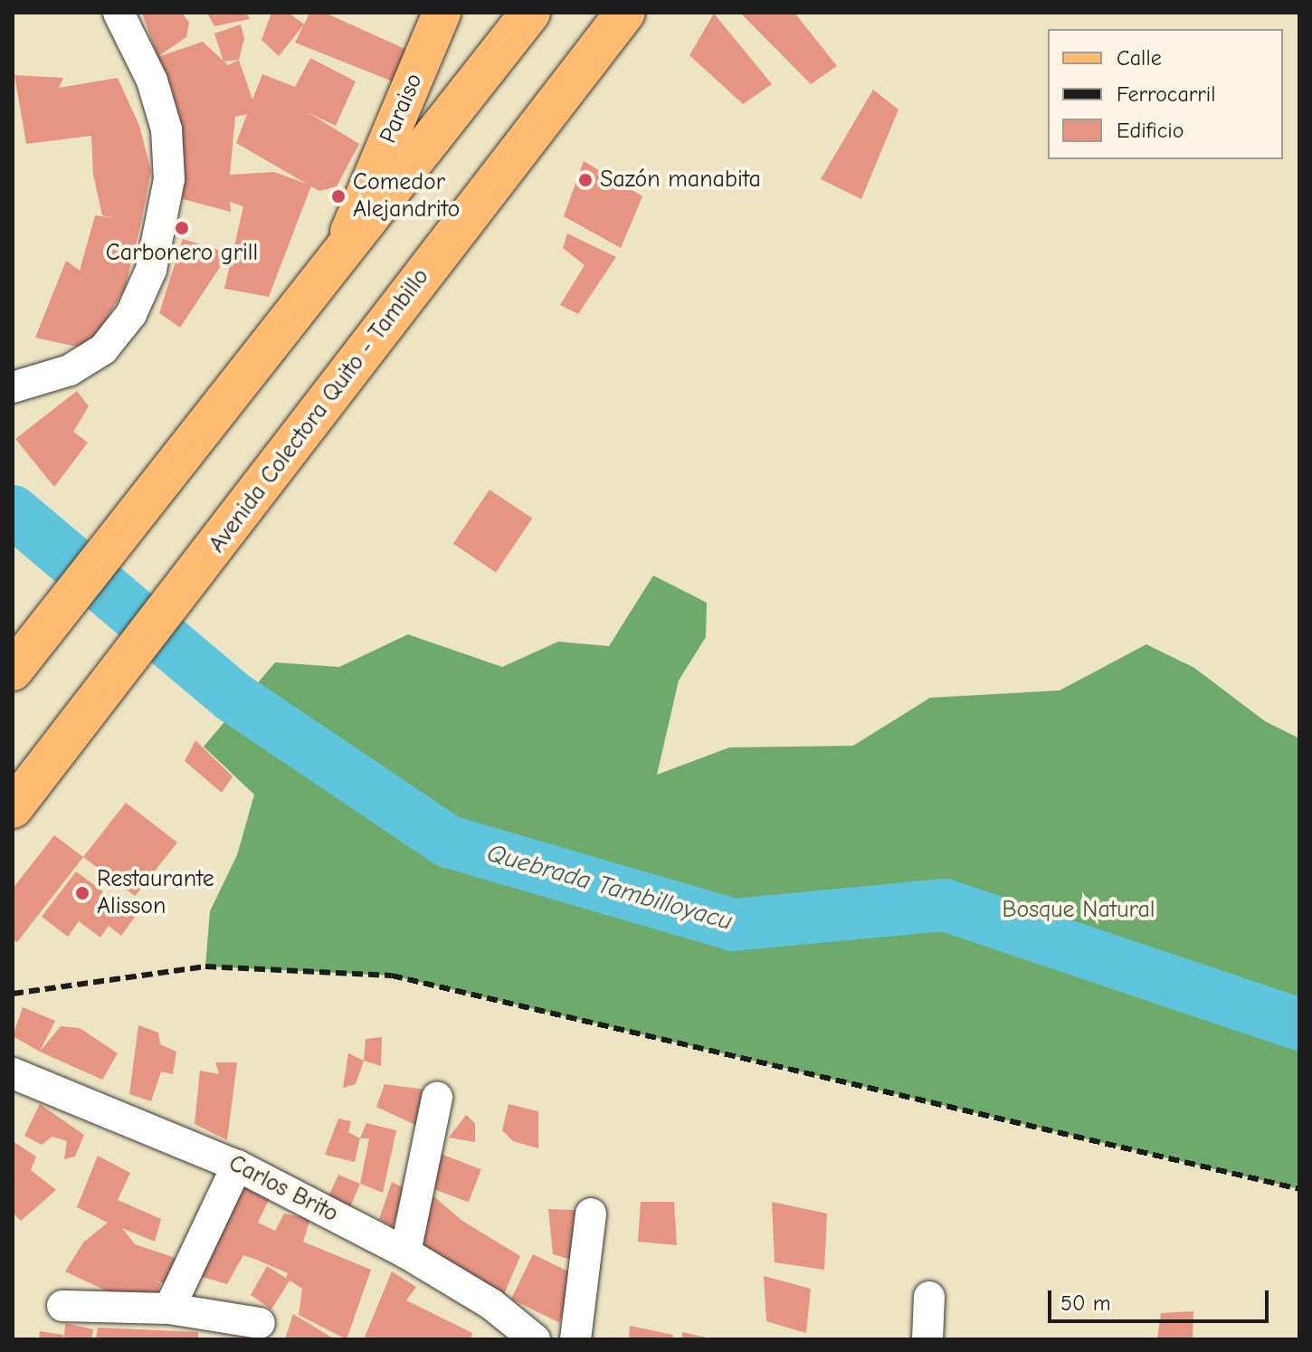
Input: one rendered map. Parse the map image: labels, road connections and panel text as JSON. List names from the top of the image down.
{
  "streets": {
    "highway": ["Avenida Colectora Quito - Tambillo"],
    "main road": ["Paraiso"],
    "street": ["Carlos Brito"]
  },
  "water": ["Quebrada Tambilloyacu"],
  "parks": ["Bosque Natural"],
  "places": [
    "Sazón manabita",
    "Comedor Alejandrito",
    "Carbonero grill",
    "Restaurante Alisson"
  ],
  "legend": ["Calle", "Ferrocarril", "Edificio"],
  "scale_bar": "50 m"
}
